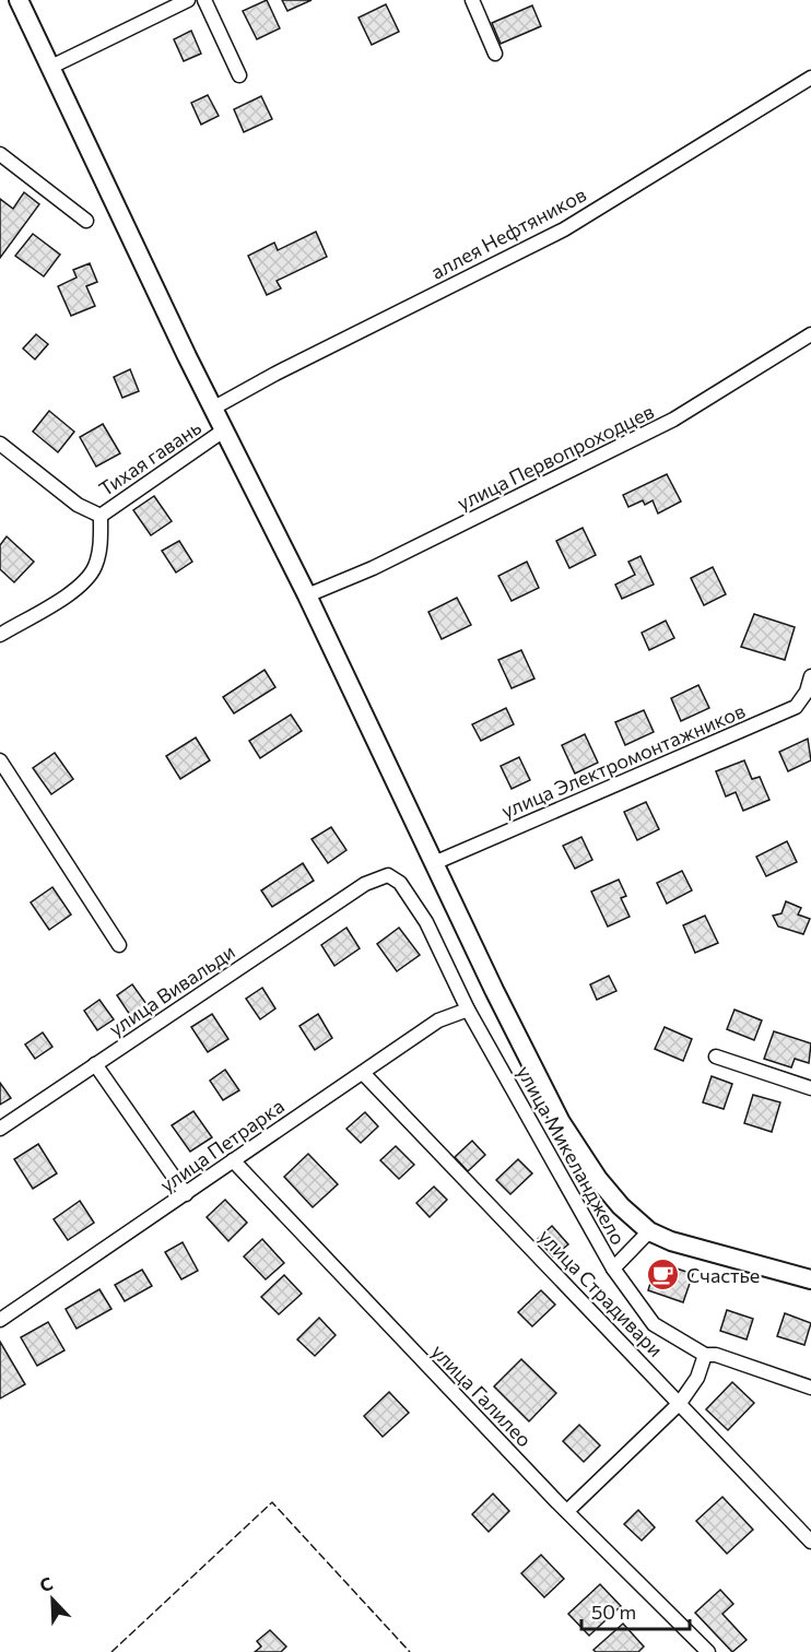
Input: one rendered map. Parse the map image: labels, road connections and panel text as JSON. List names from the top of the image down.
{
  "streets": {
    "street": [
      "аллея Нефтяников",
      "улица Первопроходцев",
      "Тихая гавань",
      "улица Электромонтажников",
      "улица Вивальди",
      "улица Петрарка",
      "улица Микеланджело",
      "улица Страдивари",
      "улица Галилео"
    ]
  },
  "crossings": [
    ["улица Вивальди", "улица Микеланджело"],
    ["улица Петрарка", "улица Микеланджело"],
    ["улица Петрарка", "улица Страдивари"],
    ["улица Петрарка", "улица Галилео"]
  ],
  "places": {
    "cafe": ["Счастье"]
  },
  "scale_bar": "50 m",
  "north": "top left"
}
